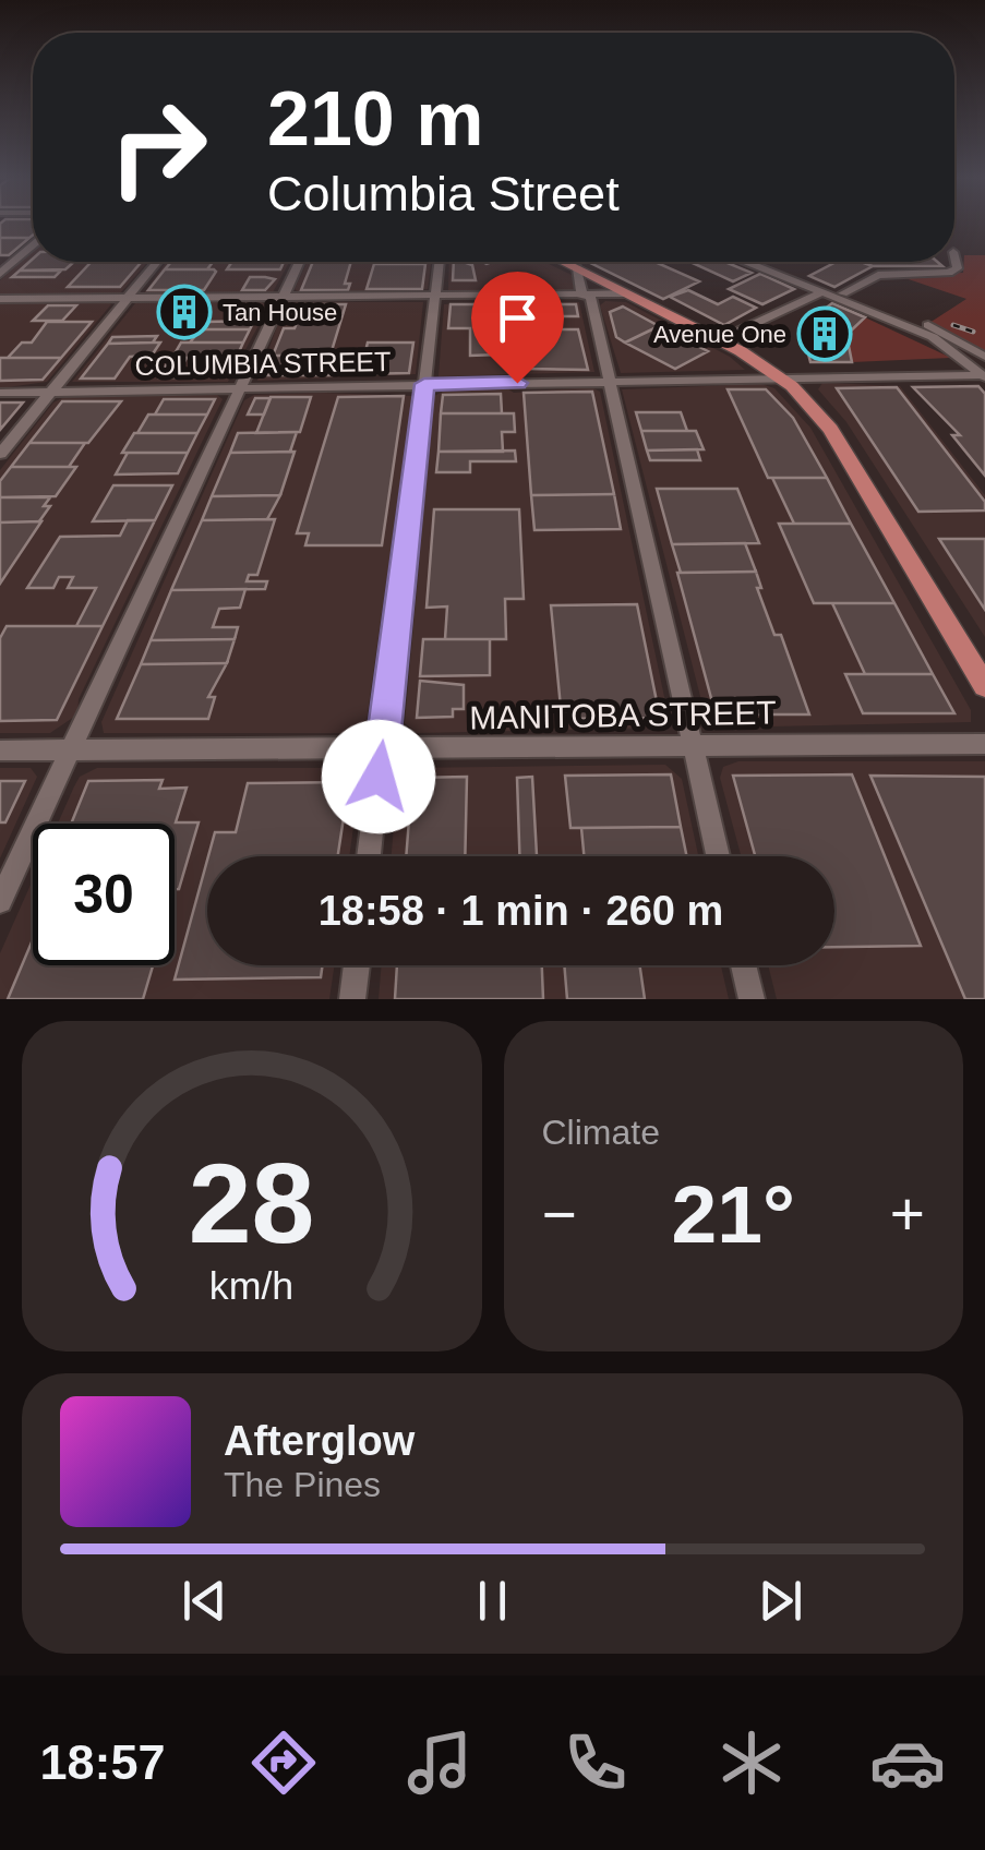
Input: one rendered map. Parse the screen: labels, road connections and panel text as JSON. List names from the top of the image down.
{
  "streets": {
    "street": ["COLUMBIA STREET", "MANITOBA STREET"]
  },
  "places": {
    "building": ["Tan House", "Avenue One"]
  },
  "page": {
    "turn": ["210 m", "Columbia Street"],
    "limit": "30",
    "trip": "18:58 · 1 min · 260 m",
    "tile": "Climate",
    "heat": ["−", "21°", "+"],
    "song": ["Afterglow", "The Pines"],
    "tabs": "18:57",
    "gauge": ["28", "km/h"]
  }
}
